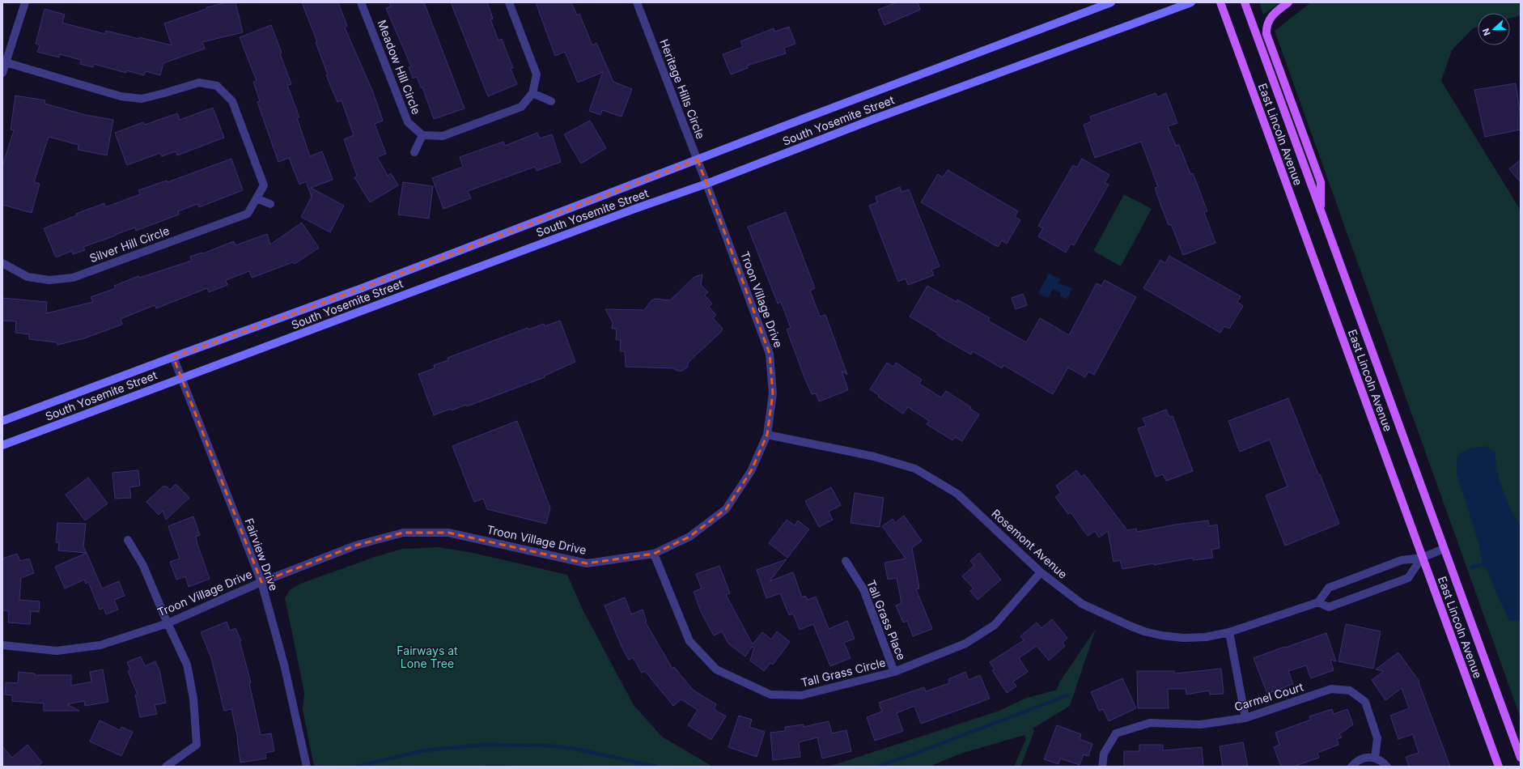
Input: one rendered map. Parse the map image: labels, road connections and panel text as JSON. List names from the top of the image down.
{
  "streets": {
    "main road": ["South Yosemite Street", "East Lincoln Avenue"],
    "street": [
      "Meadow Hill Circle",
      "Heritage Hills Circle",
      "Silver Hill Circle",
      "Troon Village Drive",
      "Rosemont Avenue",
      "Fairview Drive",
      "Tall Grass Place",
      "Tall Grass Circle",
      "Carmel Court"
    ]
  },
  "crossings": [
    ["Heritage Hills Circle", "South Yosemite Street"],
    ["Heritage Hills Circle", "Troon Village Drive"],
    ["South Yosemite Street", "Troon Village Drive"],
    ["South Yosemite Street", "Fairview Drive"],
    ["Troon Village Drive", "Rosemont Avenue"],
    ["Troon Village Drive", "Fairview Drive"],
    ["Troon Village Drive", "Tall Grass Circle"],
    ["Rosemont Avenue", "Tall Grass Circle"],
    ["Tall Grass Place", "Tall Grass Circle"]
  ],
  "parks": ["Fairways at Lone Tree"],
  "north": "left"
}
